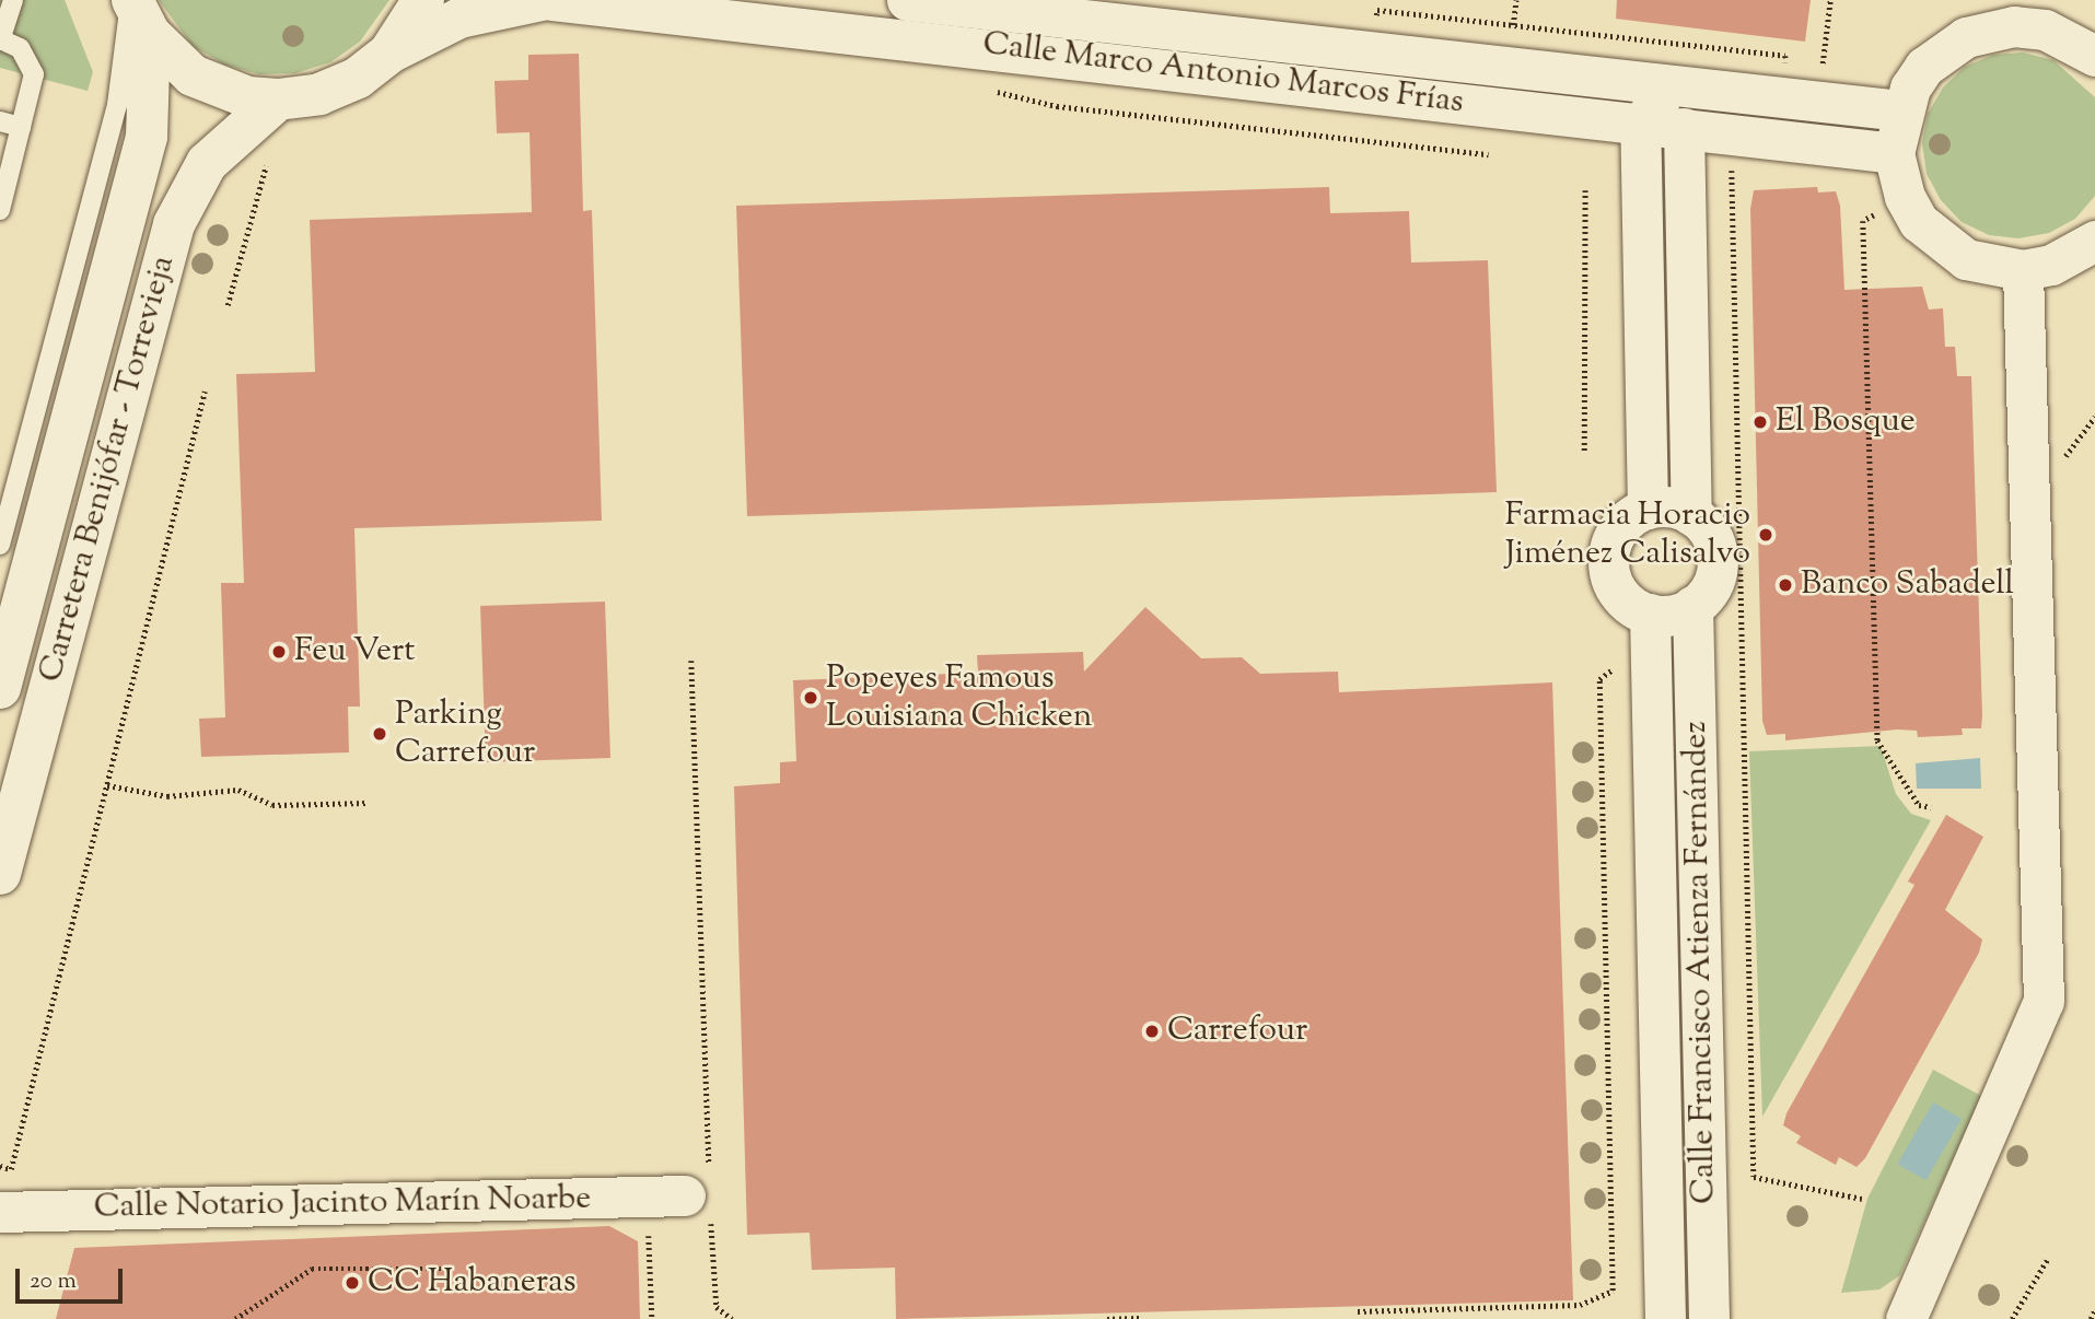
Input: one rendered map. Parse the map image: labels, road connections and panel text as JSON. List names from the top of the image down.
{
  "streets": {
    "main road": ["Carretera Benijófar - Torrevieja"],
    "street": ["Calle Marco Antonio Marcos Frías", "Calle Francisco Atienza Fernández", "Calle Notario Jacinto Marín Noarbe"]
  },
  "places": [
    "El Bosque",
    "Farmacia Horacio Jiménez Calisalvo",
    "Banco Sabadell",
    "Feu Vert",
    "Popeyes Famous Louisiana Chicken",
    "Parking Carrefour",
    "Carrefour",
    "CC Habaneras"
  ],
  "scale_bar": "20 m"
}
